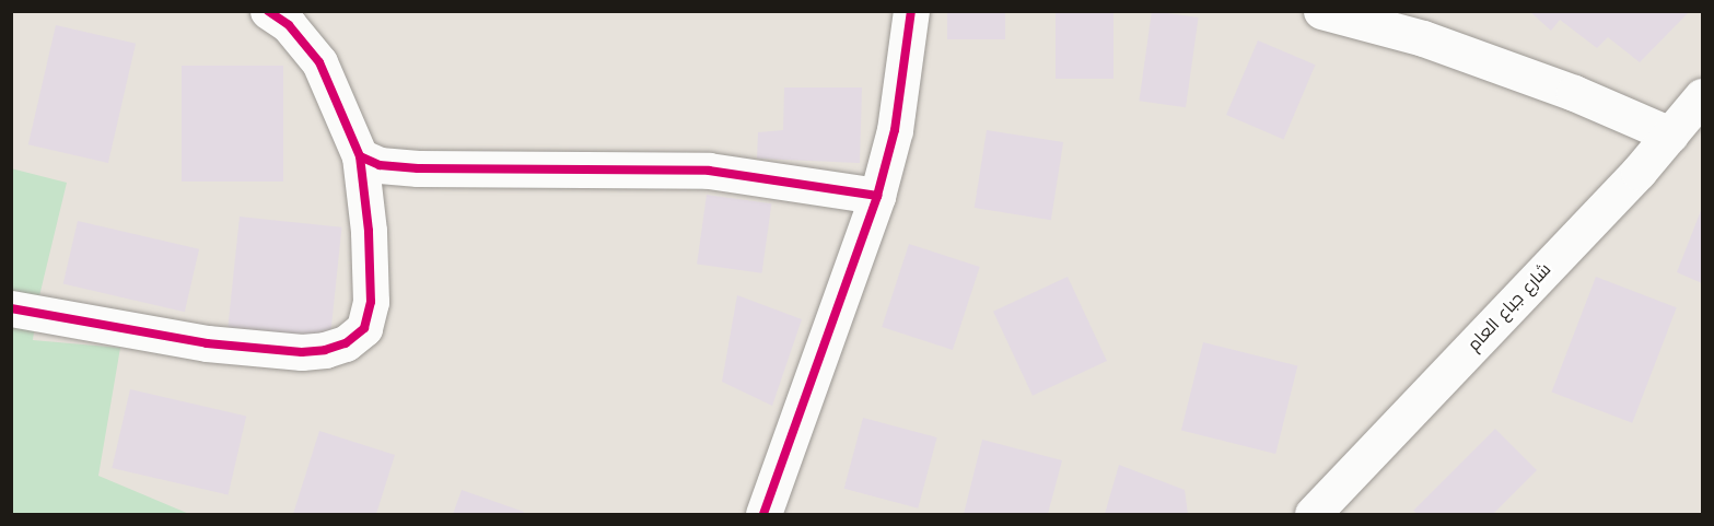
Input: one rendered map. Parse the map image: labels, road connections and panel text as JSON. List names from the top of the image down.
{
  "streets": {
    "street": ["شارع جباع العام"]
  }
}
